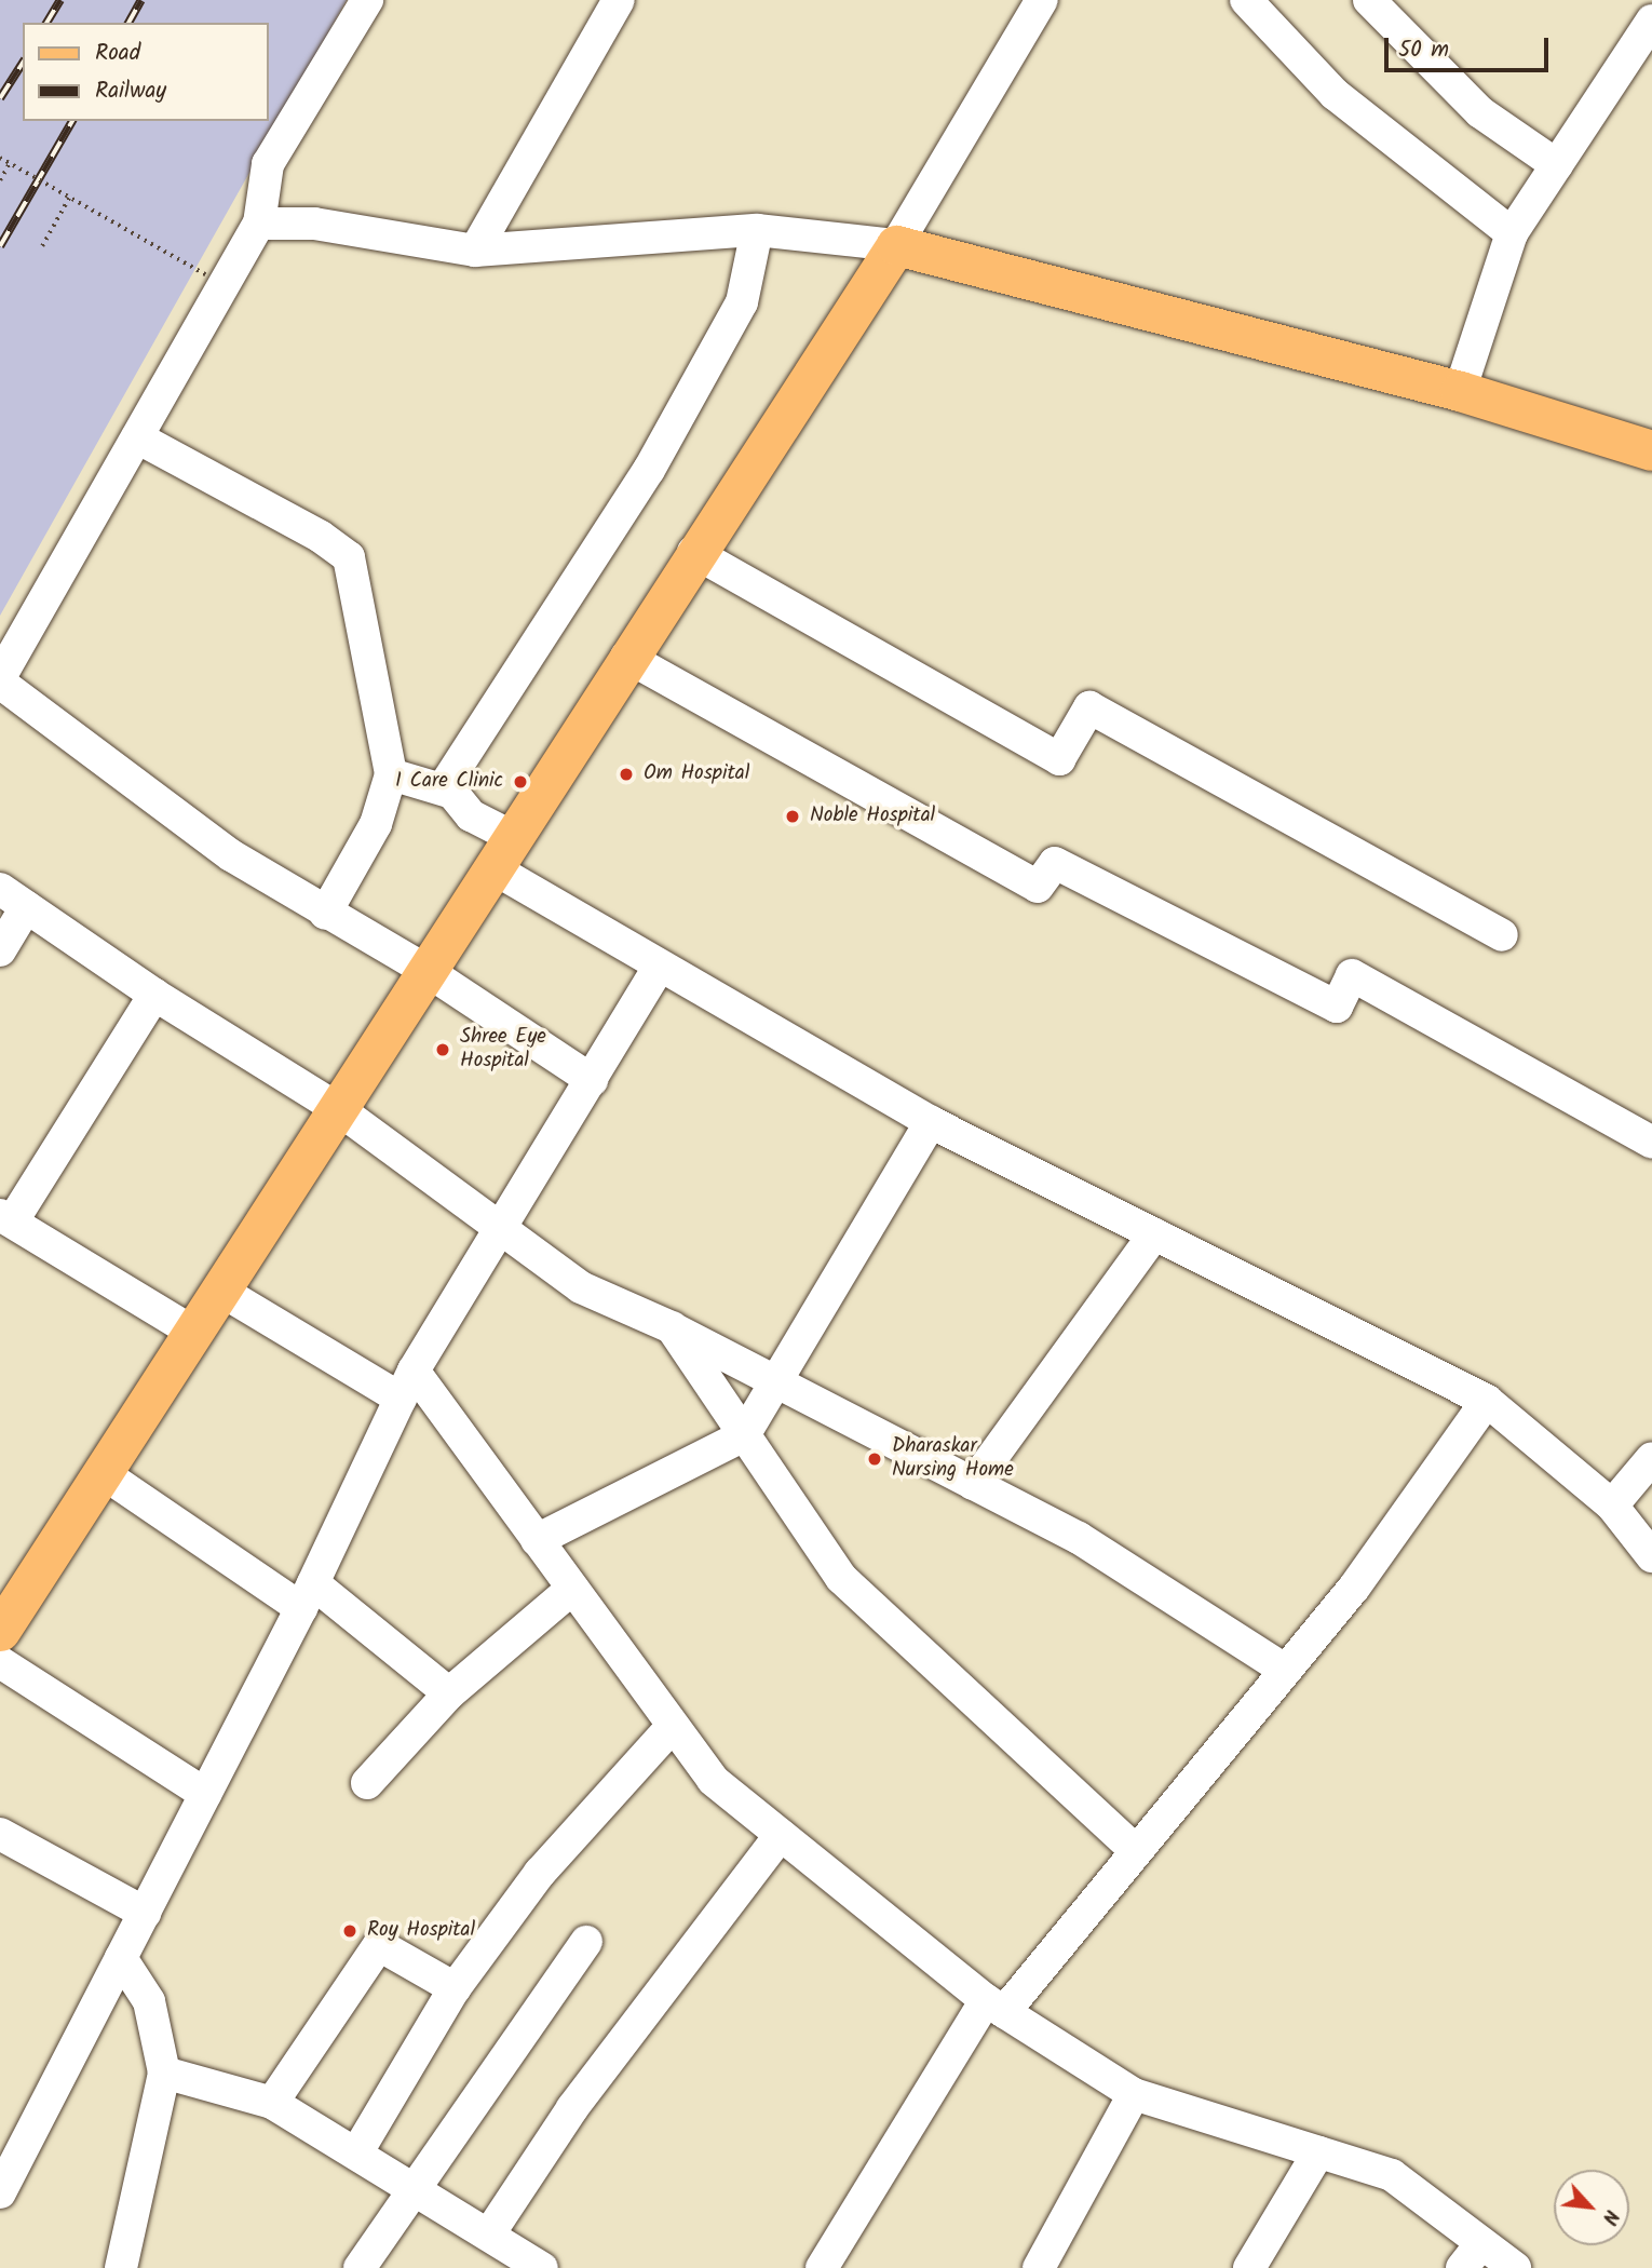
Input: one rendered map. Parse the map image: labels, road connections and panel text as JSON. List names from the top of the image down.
{
  "places": [
    "Om Hospital",
    "I Care Clinic",
    "Noble Hospital",
    "Shree Eye Hospital",
    "Dharaskar Nursing Home",
    "Roy Hospital"
  ],
  "legend": ["Road", "Railway"],
  "scale_bar": "50 m",
  "north": "bottom right"
}
